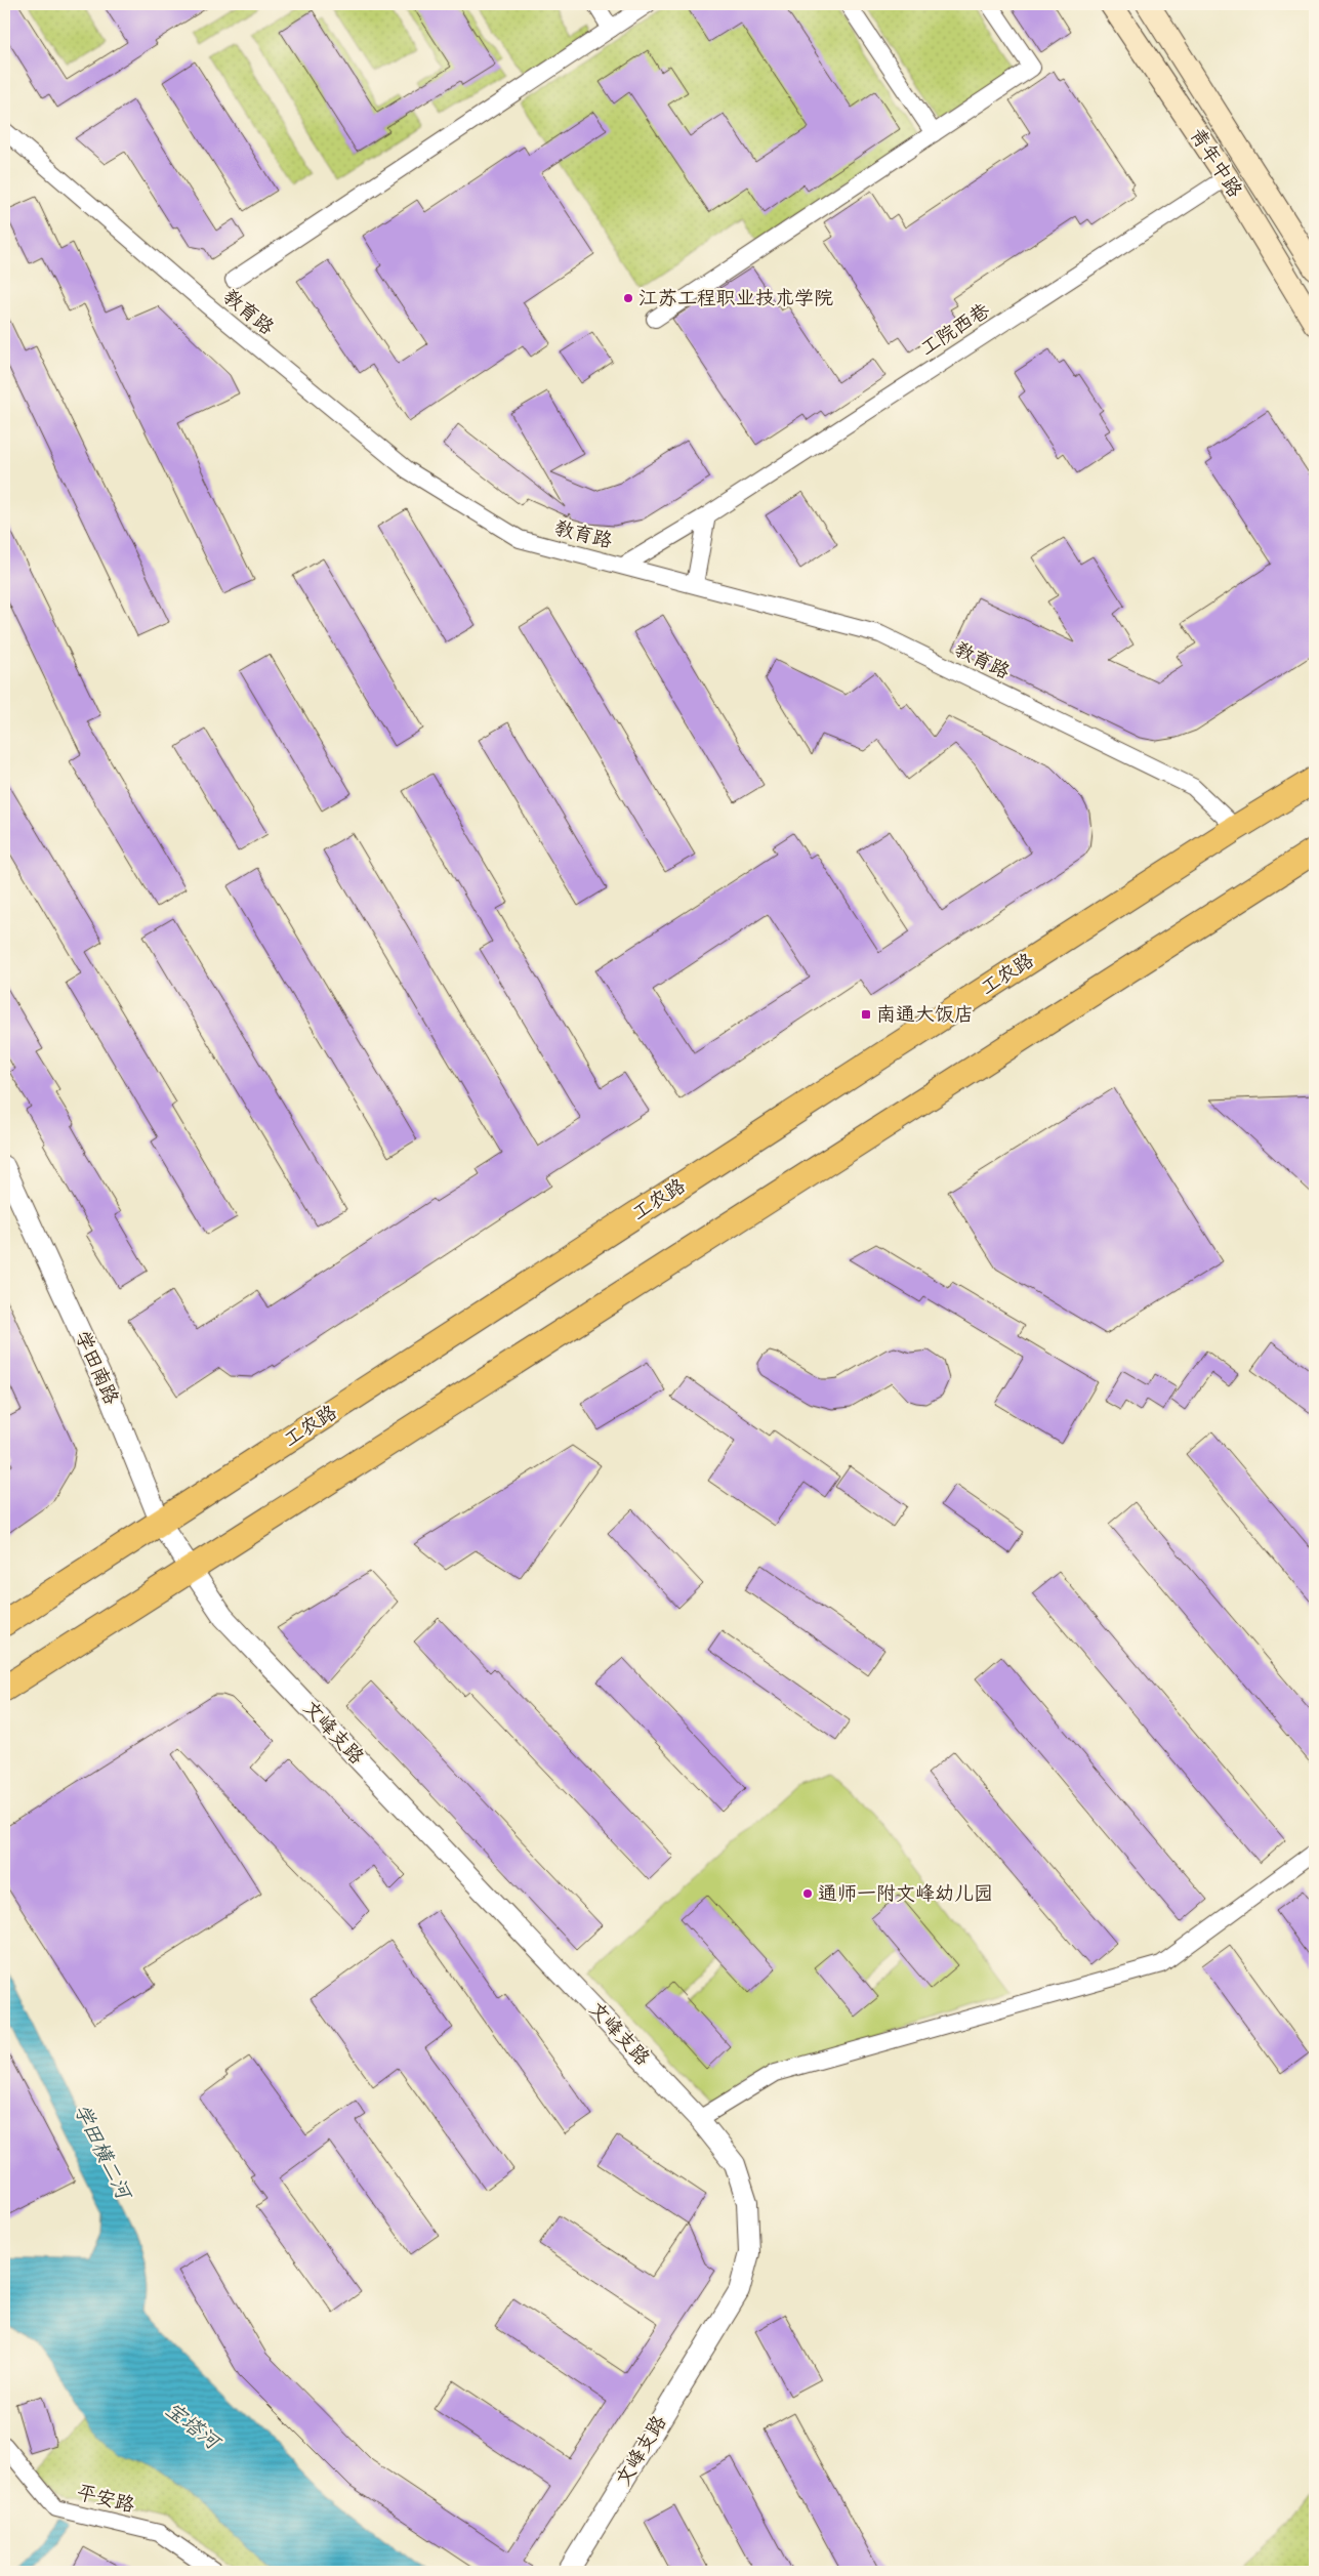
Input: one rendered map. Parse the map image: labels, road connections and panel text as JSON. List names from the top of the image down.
{
  "streets": {
    "main road": ["青年中路", "工农路"],
    "street": [
      "教育路",
      "工院西巷",
      "学田南路",
      "文峰支路",
      "平安路"
    ]
  },
  "crossings": [
    ["青年中路", "工院西巷"],
    ["教育路", "工院西巷"],
    ["教育路", "工农路"],
    ["工农路", "学田南路"],
    ["学田南路", "文峰支路"]
  ],
  "water": ["学田横二河", "宝塔河"],
  "places": {
    "other": ["江苏工程职业技术学院", "通师一附文峰幼儿园"],
    "transit": ["南通大饭店"]
  }
}
